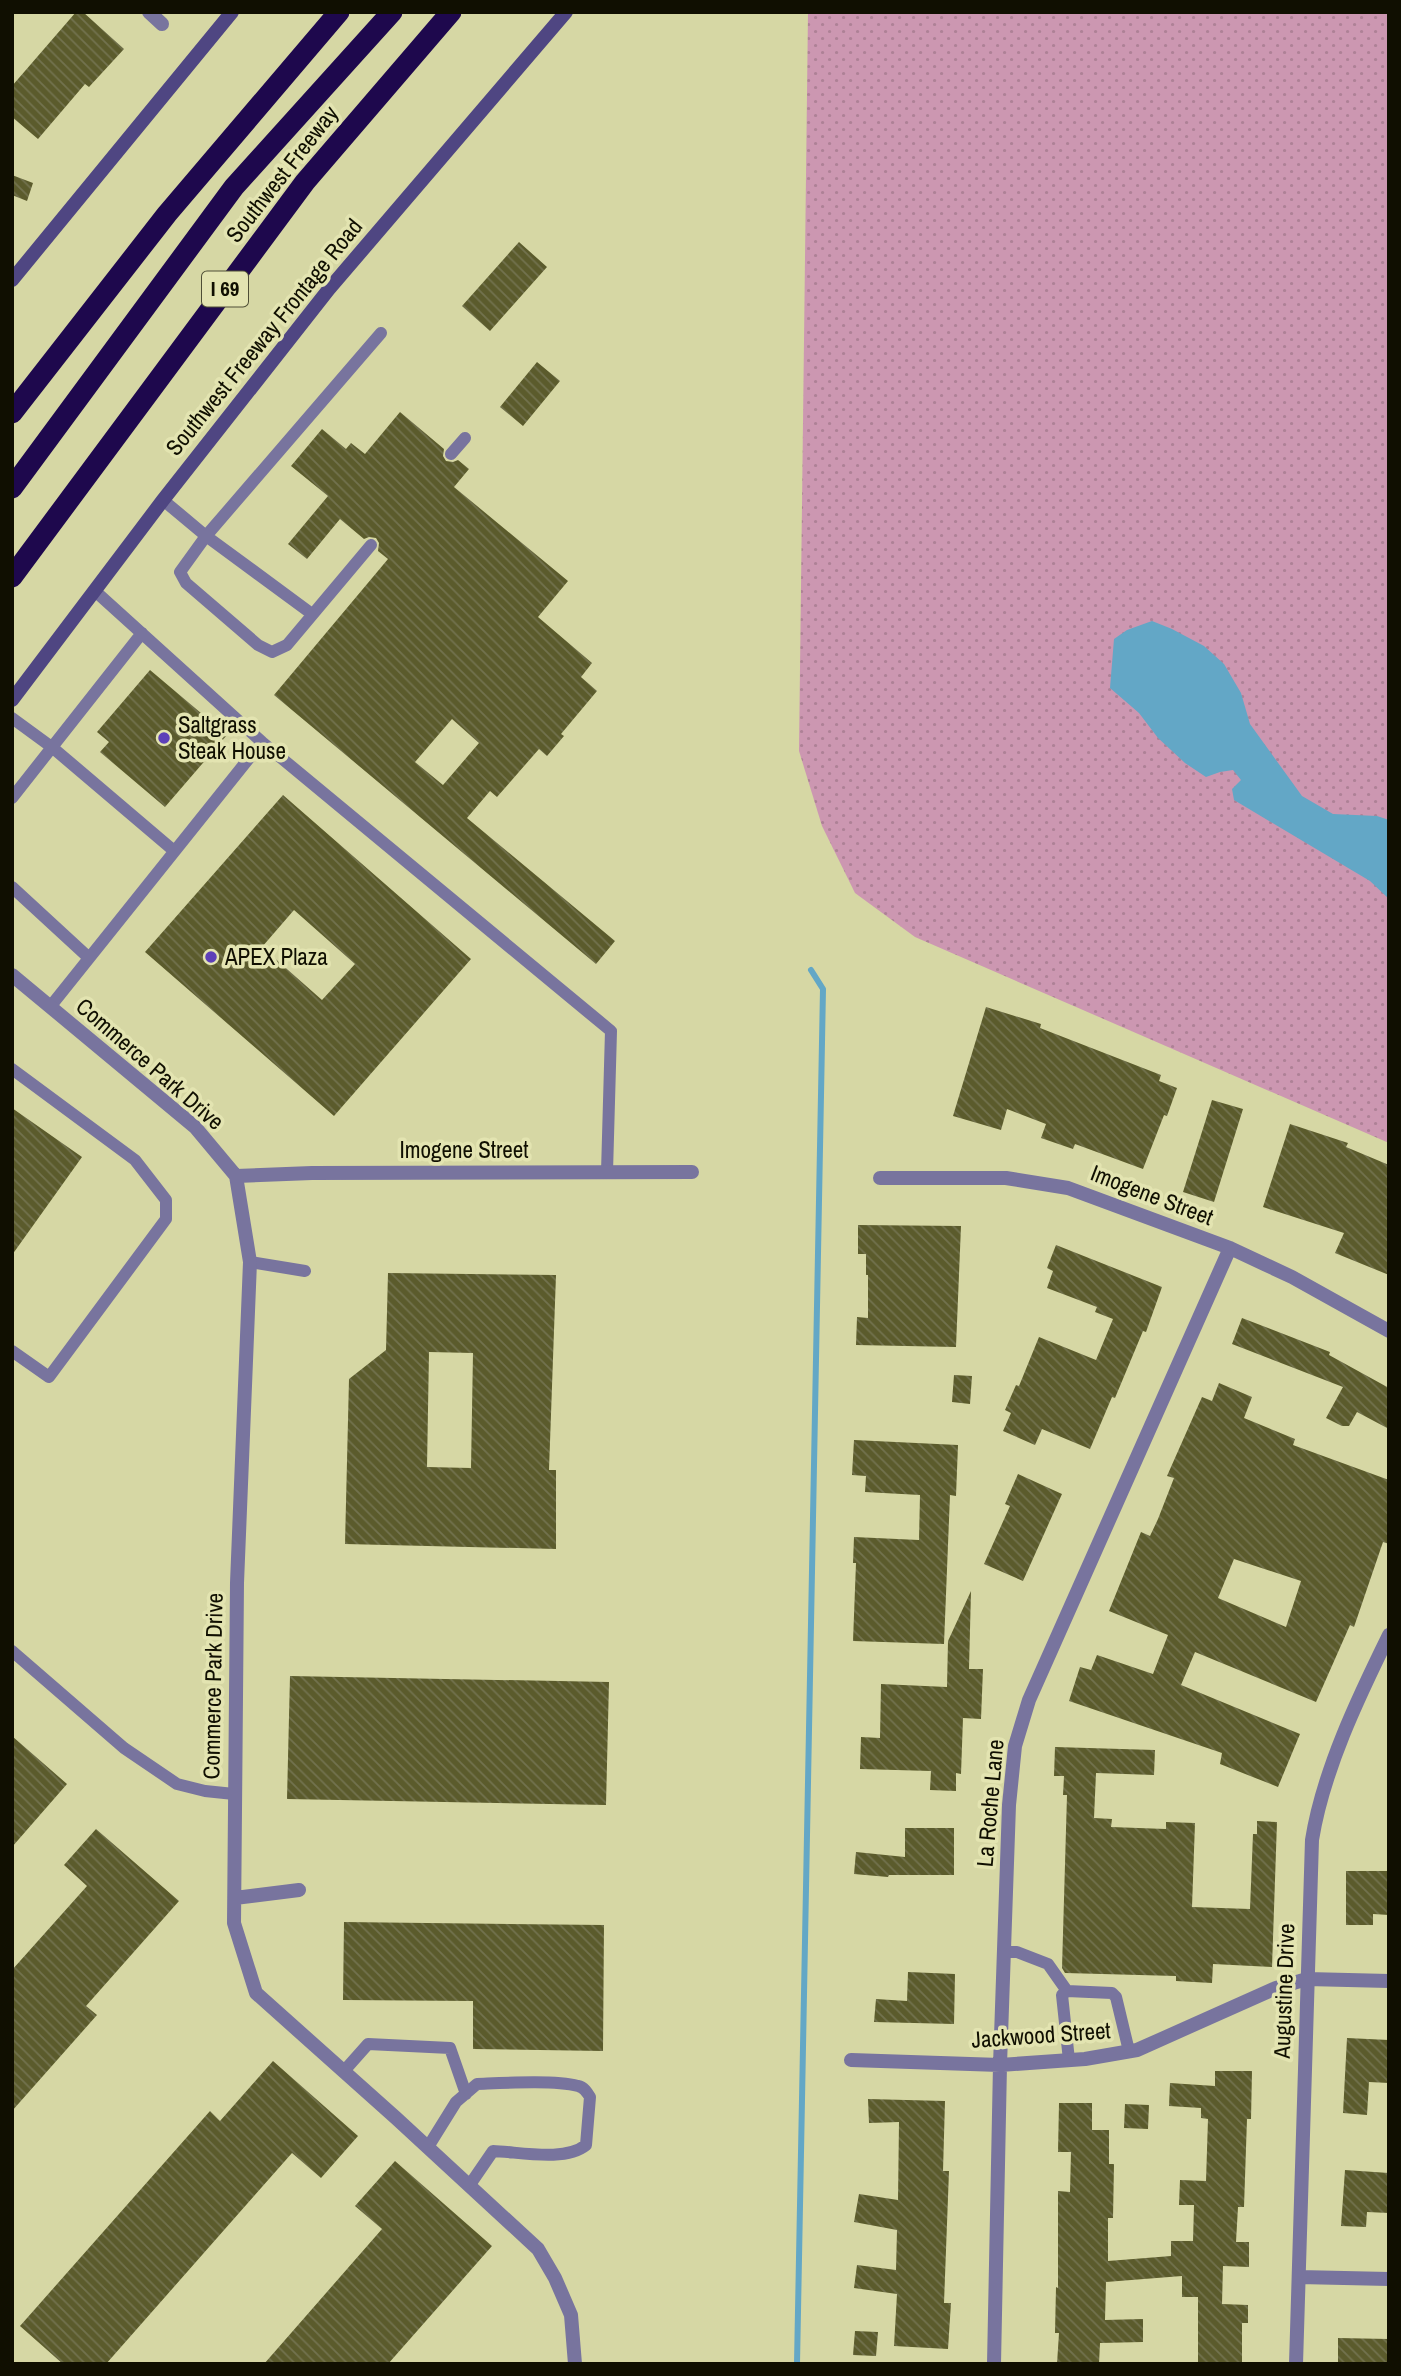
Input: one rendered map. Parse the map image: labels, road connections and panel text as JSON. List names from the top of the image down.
{
  "streets": {
    "highway": ["Southwest Freeway", "I 69"],
    "main road": ["Southwest Freeway Frontage Road"],
    "street": [
      "Commerce Park Drive",
      "Imogene Street",
      "La Roche Lane",
      "Augustine Drive",
      "Jackwood Street"
    ]
  },
  "crossings": [
    ["Commerce Park Drive", "Imogene Street"],
    ["Imogene Street", "La Roche Lane"],
    ["La Roche Lane", "Jackwood Street"],
    ["Augustine Drive", "Jackwood Street"]
  ],
  "places": ["Saltgrass Steak House", "APEX Plaza"]
}
